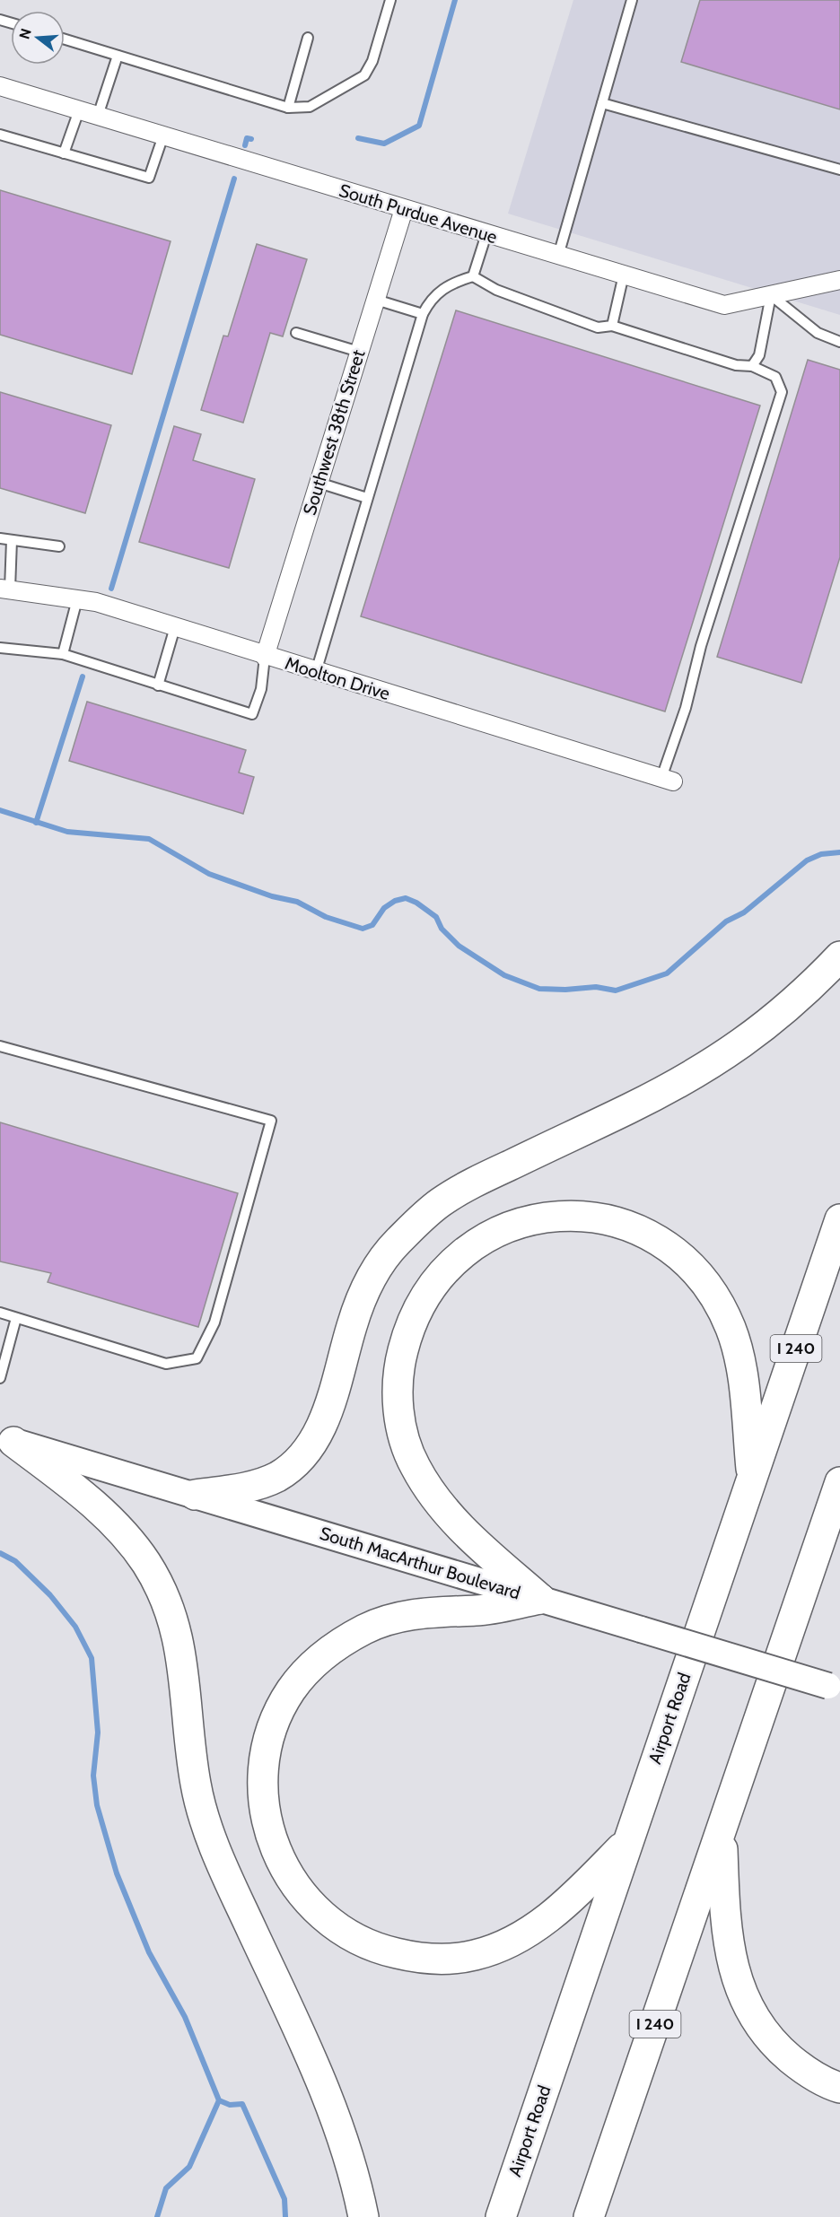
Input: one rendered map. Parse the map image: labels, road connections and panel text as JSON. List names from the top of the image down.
{
  "streets": {
    "highway": ["I 240", "Airport Road"],
    "main road": ["South MacArthur Boulevard"],
    "street": ["South Purdue Avenue", "Southwest 38th Street", "Moolton Drive"]
  },
  "crossings": [
    ["South Purdue Avenue", "Southwest 38th Street"],
    ["Southwest 38th Street", "Moolton Drive"]
  ],
  "north": "left"
}
